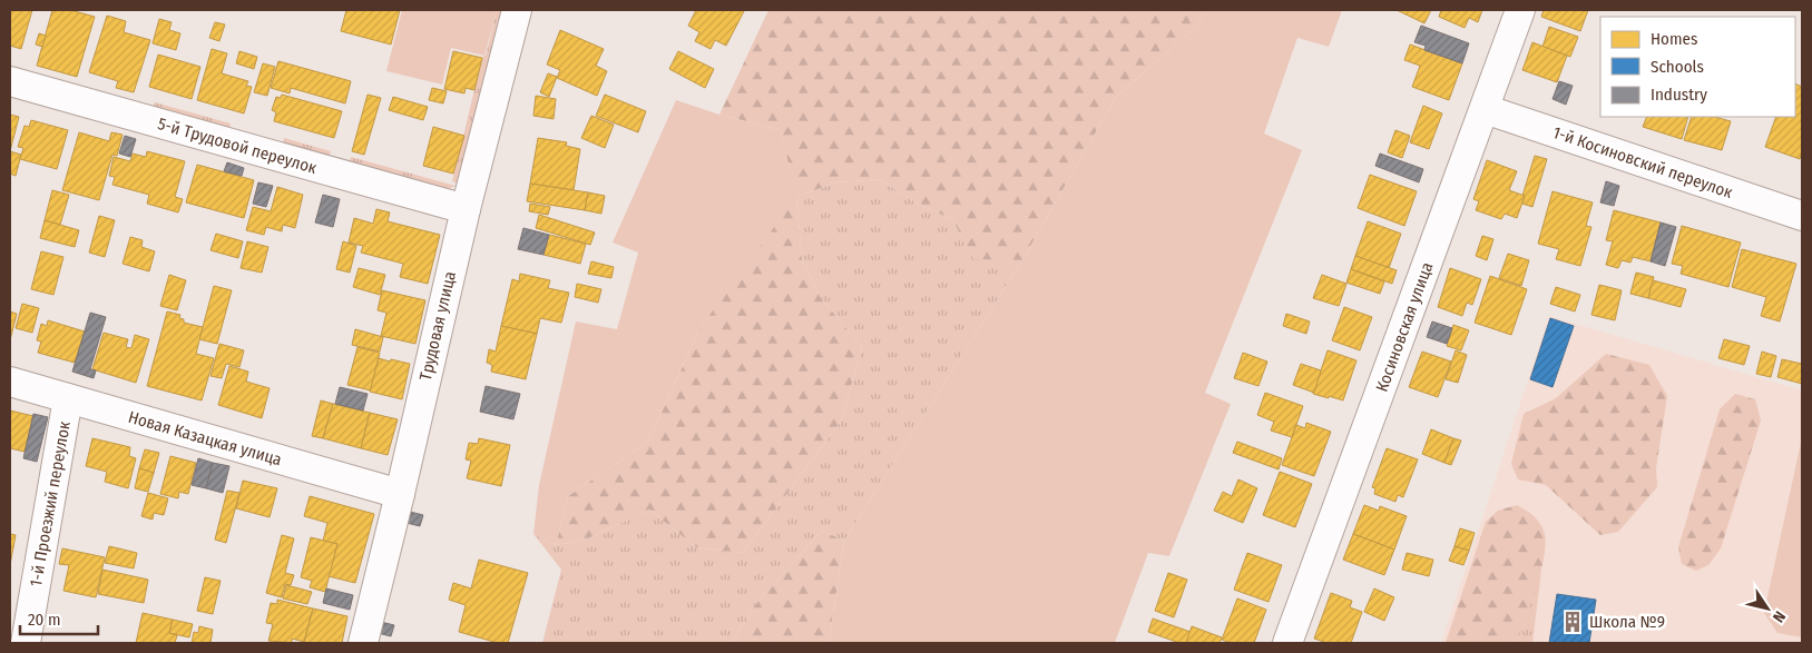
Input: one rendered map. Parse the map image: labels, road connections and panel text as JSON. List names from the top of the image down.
{
  "streets": {
    "street": [
      "5-й Трудовой переулок",
      "1-й Косиновский переулок",
      "Трудовая улица",
      "Косиновская улица",
      "Новая Казацкая улица",
      "1-й Проезжий переулок"
    ]
  },
  "crossings": [
    ["5-й Трудовой переулок", "Трудовая улица"],
    ["1-й Косиновский переулок", "Косиновская улица"],
    ["Трудовая улица", "Новая Казацкая улица"],
    ["Новая Казацкая улица", "1-й Проезжий переулок"]
  ],
  "places": {
    "building": ["Школа №9"]
  },
  "legend": ["Homes", "Schools", "Industry"],
  "scale_bar": "20 m",
  "north": "bottom right"
}
